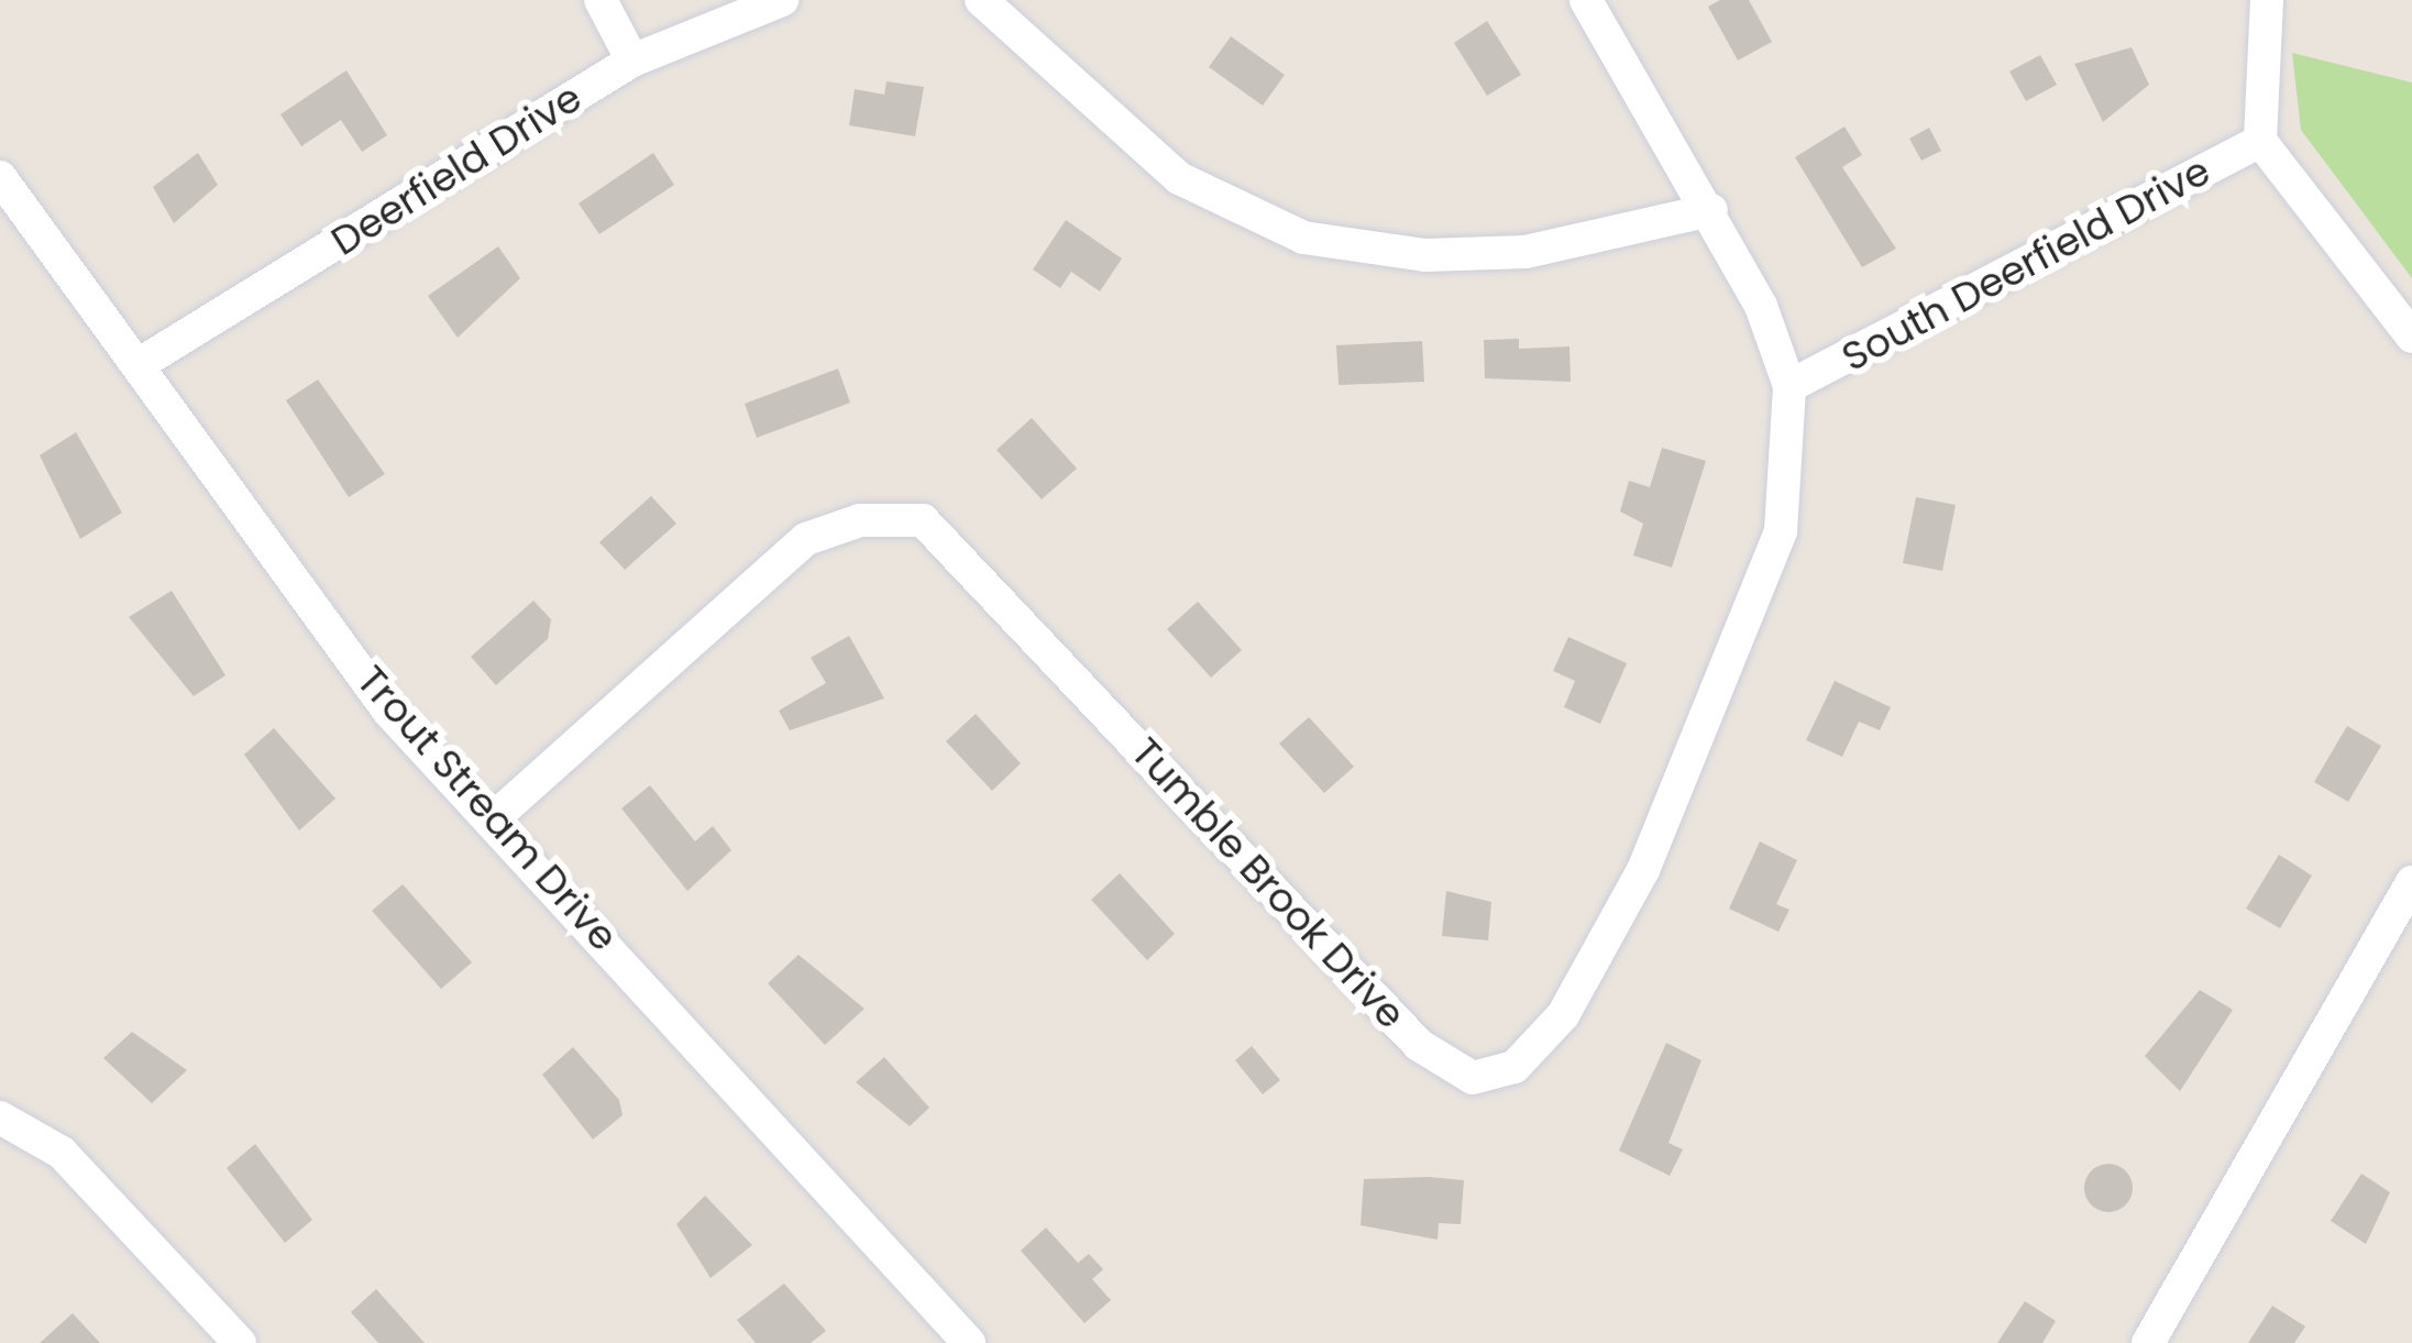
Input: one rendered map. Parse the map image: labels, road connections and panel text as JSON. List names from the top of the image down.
{
  "streets": {
    "street": [
      "Deerfield Drive",
      "South Deerfield Drive",
      "Trout Stream Drive",
      "Tumble Brook Drive"
    ]
  },
  "crossings": [
    ["Deerfield Drive", "Trout Stream Drive"],
    ["South Deerfield Drive", "Tumble Brook Drive"],
    ["Trout Stream Drive", "Tumble Brook Drive"]
  ]
}
